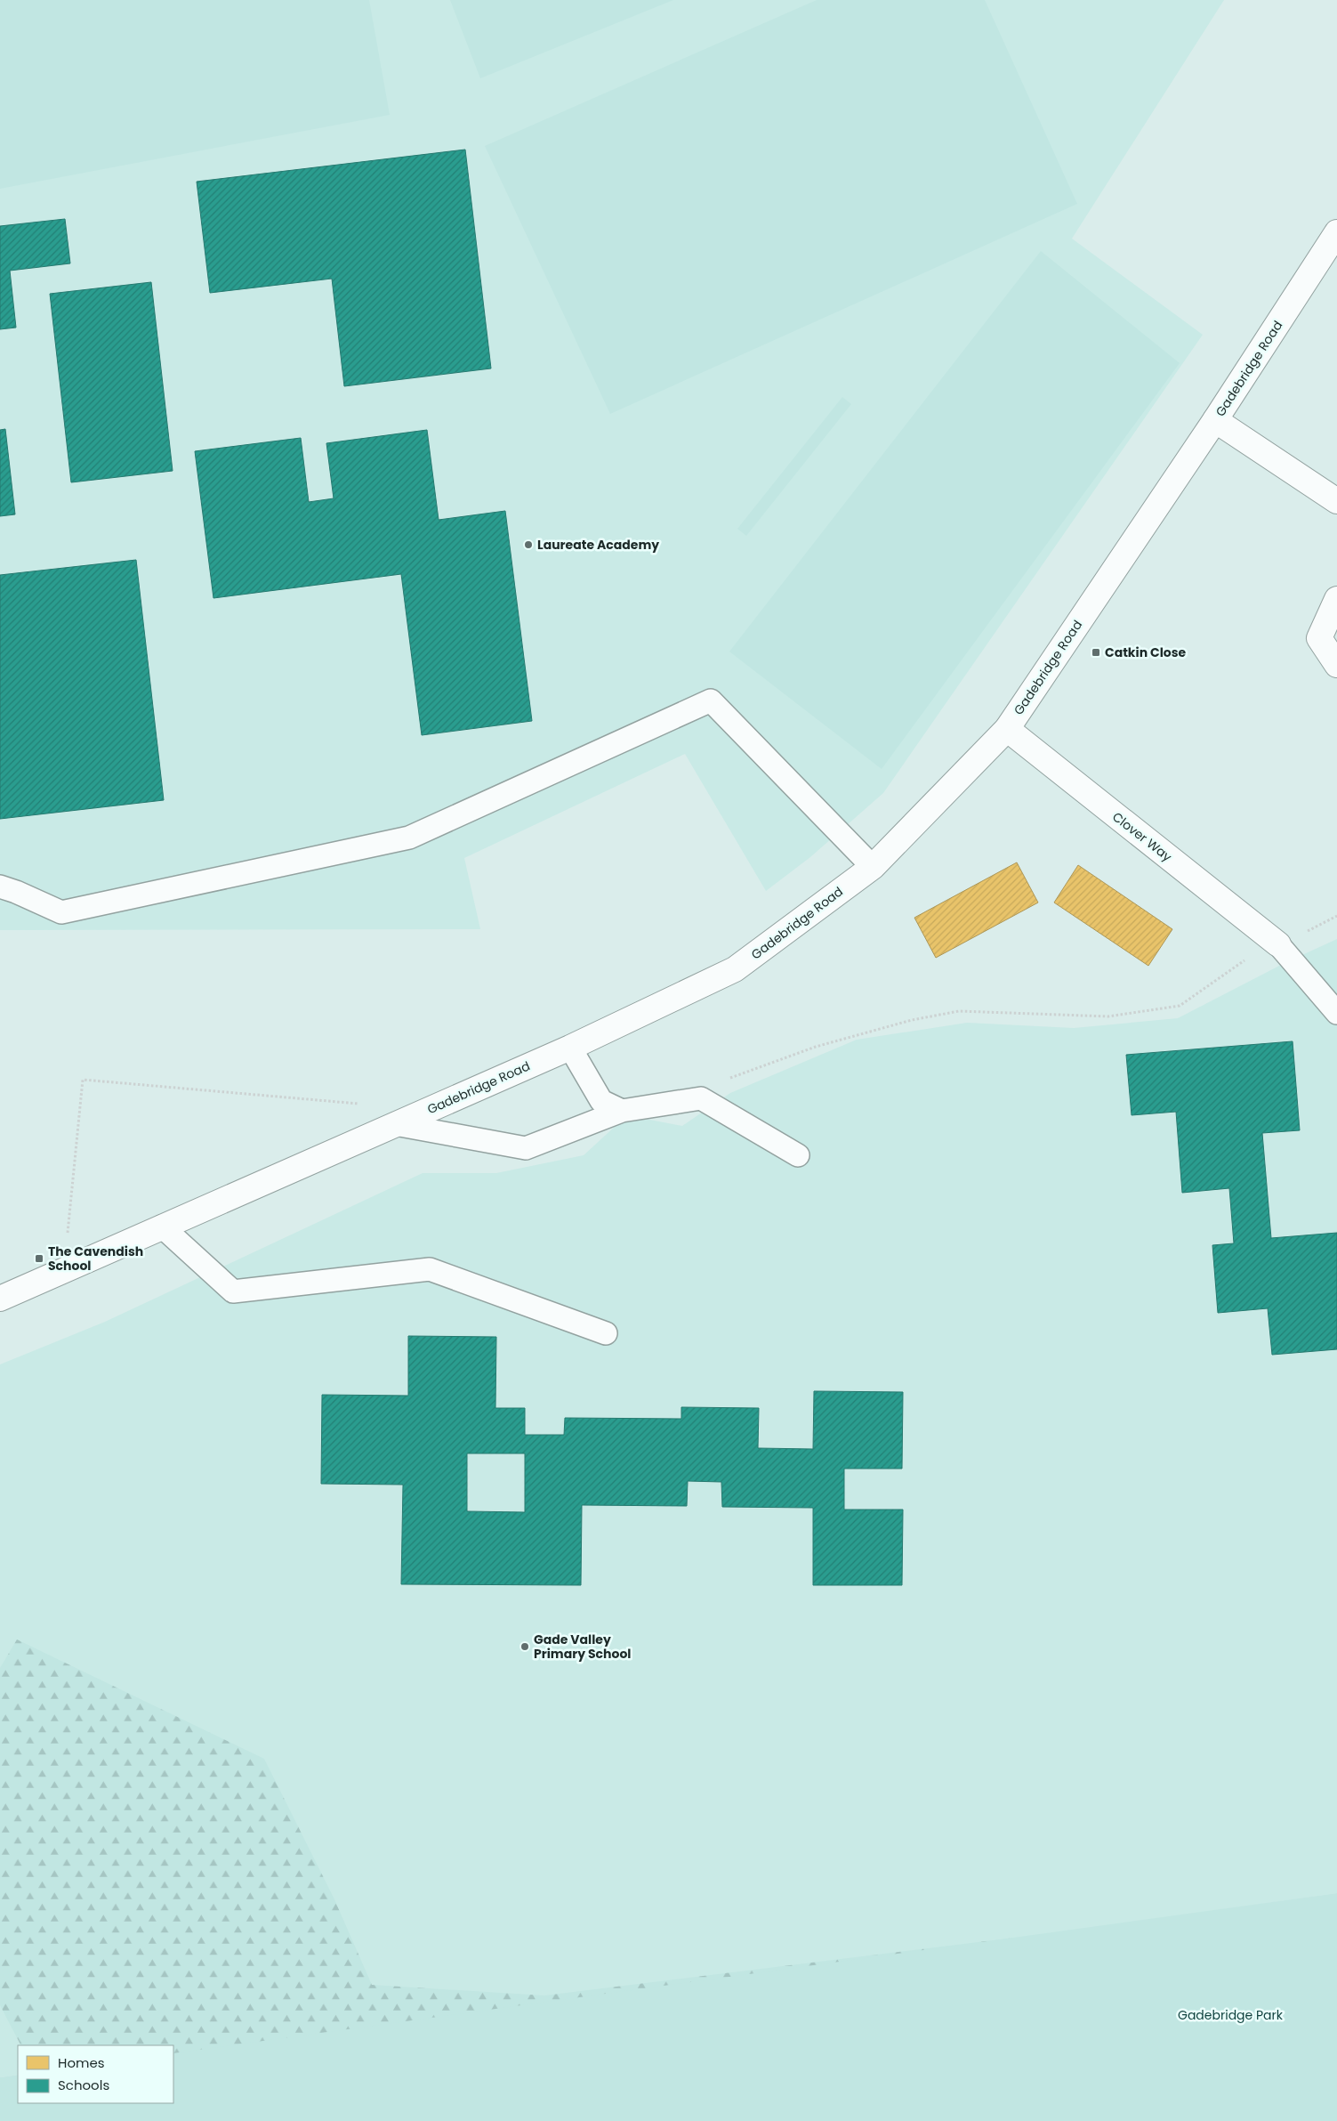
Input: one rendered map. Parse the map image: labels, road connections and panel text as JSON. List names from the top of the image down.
{
  "streets": {
    "street": ["Gadebridge Road", "Clover Way"]
  },
  "crossings": [
    ["Gadebridge Road", "Clover Way"]
  ],
  "parks": ["Gadebridge Park"],
  "places": {
    "other": ["Laureate Academy", "Gade Valley Primary School"],
    "transit": ["Catkin Close", "The Cavendish School"]
  },
  "legend": ["Homes", "Schools"]
}
